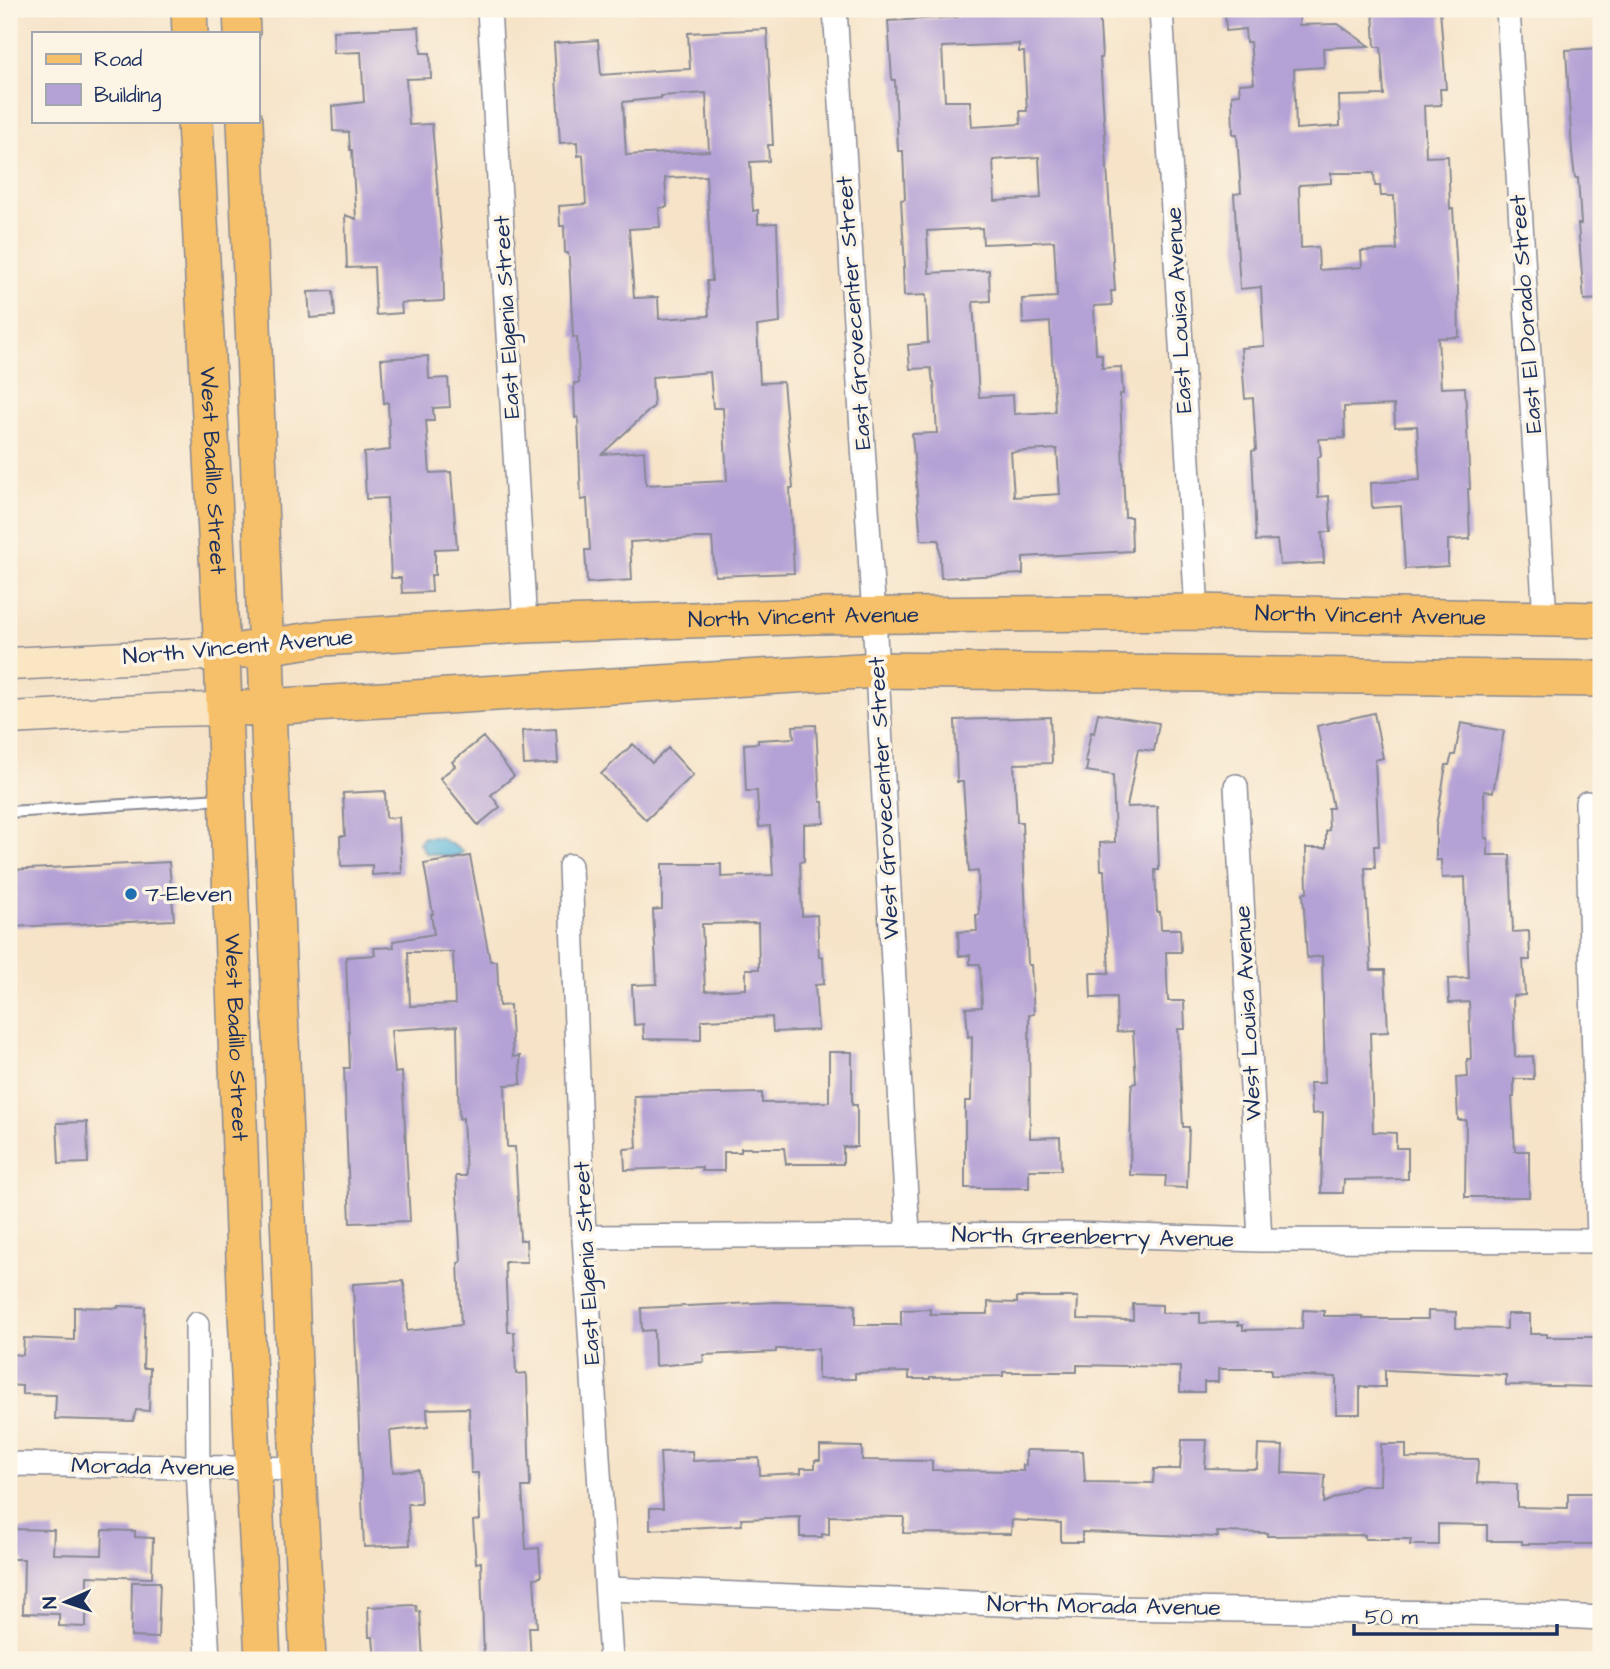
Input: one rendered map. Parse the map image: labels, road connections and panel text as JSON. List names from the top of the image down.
{
  "streets": {
    "main road": ["West Badillo Street", "North Vincent Avenue"],
    "street": [
      "East Louisa Avenue",
      "East Grovecenter Street",
      "East El Dorado Street",
      "East Elgenia Street",
      "West Grovecenter Street",
      "West Louisa Avenue",
      "North Greenberry Avenue",
      "Morada Avenue",
      "North Morada Avenue"
    ]
  },
  "crossings": [
    ["East Louisa Avenue", "North Vincent Avenue"],
    ["East Grovecenter Street", "North Vincent Avenue"],
    ["East Grovecenter Street", "West Grovecenter Street"],
    ["East El Dorado Street", "North Vincent Avenue"],
    ["East Elgenia Street", "North Vincent Avenue"],
    ["East Elgenia Street", "North Greenberry Avenue"],
    ["East Elgenia Street", "North Morada Avenue"],
    ["West Badillo Street", "North Vincent Avenue"],
    ["West Badillo Street", "Morada Avenue"],
    ["North Vincent Avenue", "West Grovecenter Street"],
    ["West Grovecenter Street", "North Greenberry Avenue"],
    ["West Louisa Avenue", "North Greenberry Avenue"]
  ],
  "places": ["7-Eleven"],
  "legend": ["Road", "Building"],
  "scale_bar": "50 m",
  "north": "left"
}
